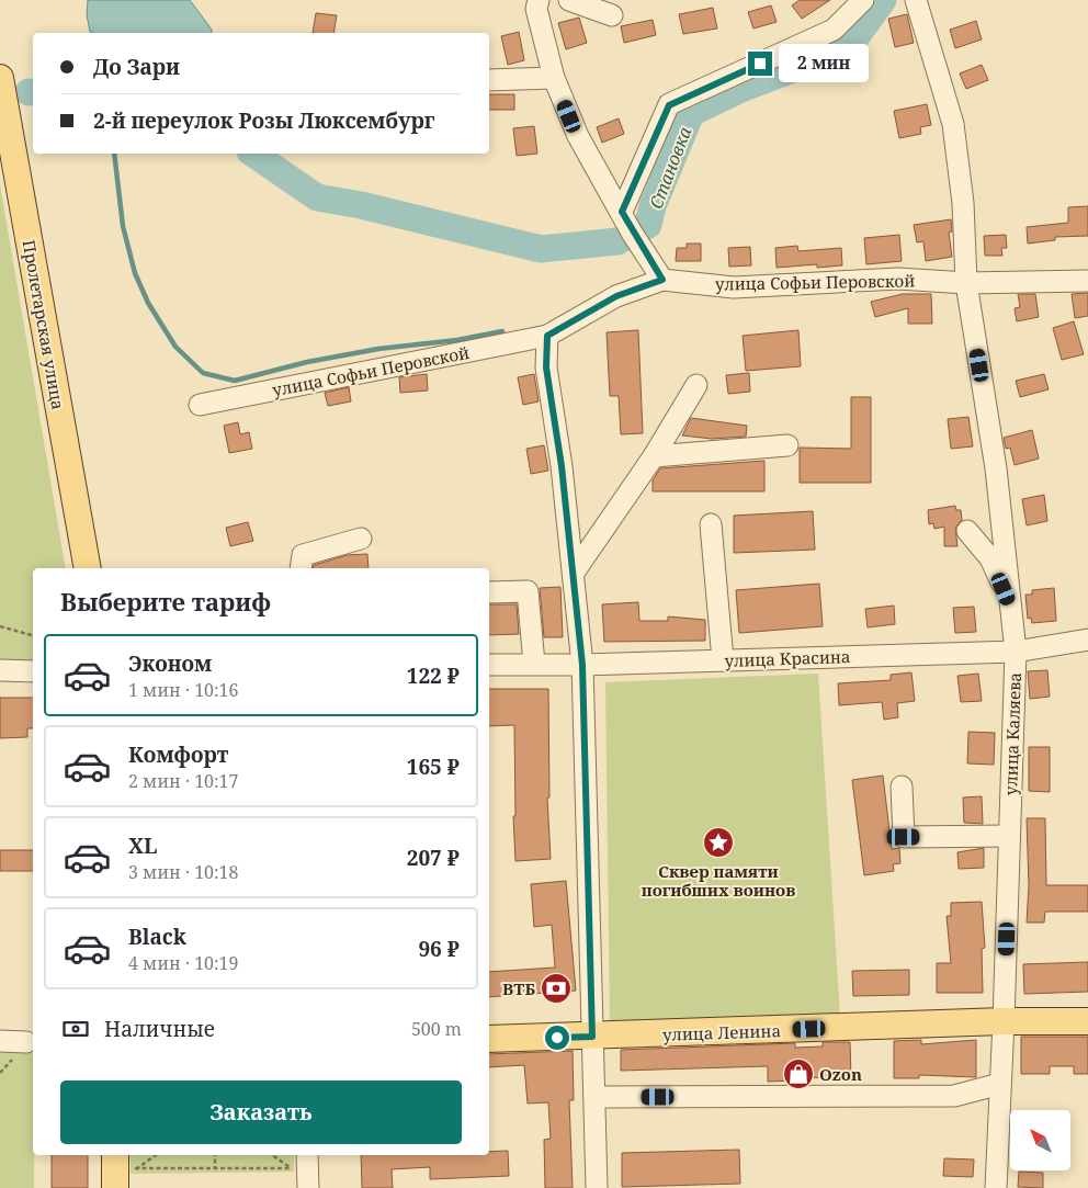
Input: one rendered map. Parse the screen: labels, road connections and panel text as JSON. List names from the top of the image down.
{
  "streets": {
    "main road": ["Пролетарская улица", "улица Ленина"],
    "street": ["улица Софьи Перовской", "улица Красина", "улица Каляева"]
  },
  "crossings": [
    ["улица Софьи Перовской", "улица Каляева"],
    ["улица Красина", "улица Каляева"],
    ["улица Каляева", "улица Ленина"]
  ],
  "water": ["Становка"],
  "places": {
    "place": ["Сквер памяти погибших воинов"],
    "bank": ["ВТБ"],
    "shop": ["Ozon"]
  },
  "north": "top left",
  "page": {
    "banner": ["До Зари", "2-й переулок Розы Люксембург"],
    "bubble": "2 мин",
    "heading": "Выберите тариф",
    "list": [
      {
        "name": "Эконом",
        "note": "1 мин · 10:16",
        "value": "122 ₽"
      },
      {
        "name": "Комфорт",
        "note": "2 мин · 10:17",
        "value": "165 ₽"
      },
      {
        "name": "XL",
        "note": "3 мин · 10:18",
        "value": "207 ₽"
      },
      {
        "name": "Black",
        "note": "4 мин · 10:19",
        "value": "96 ₽"
      }
    ],
    "pay": ["Наличные", "500 m"],
    "buttons": "Заказать"
  }
}
